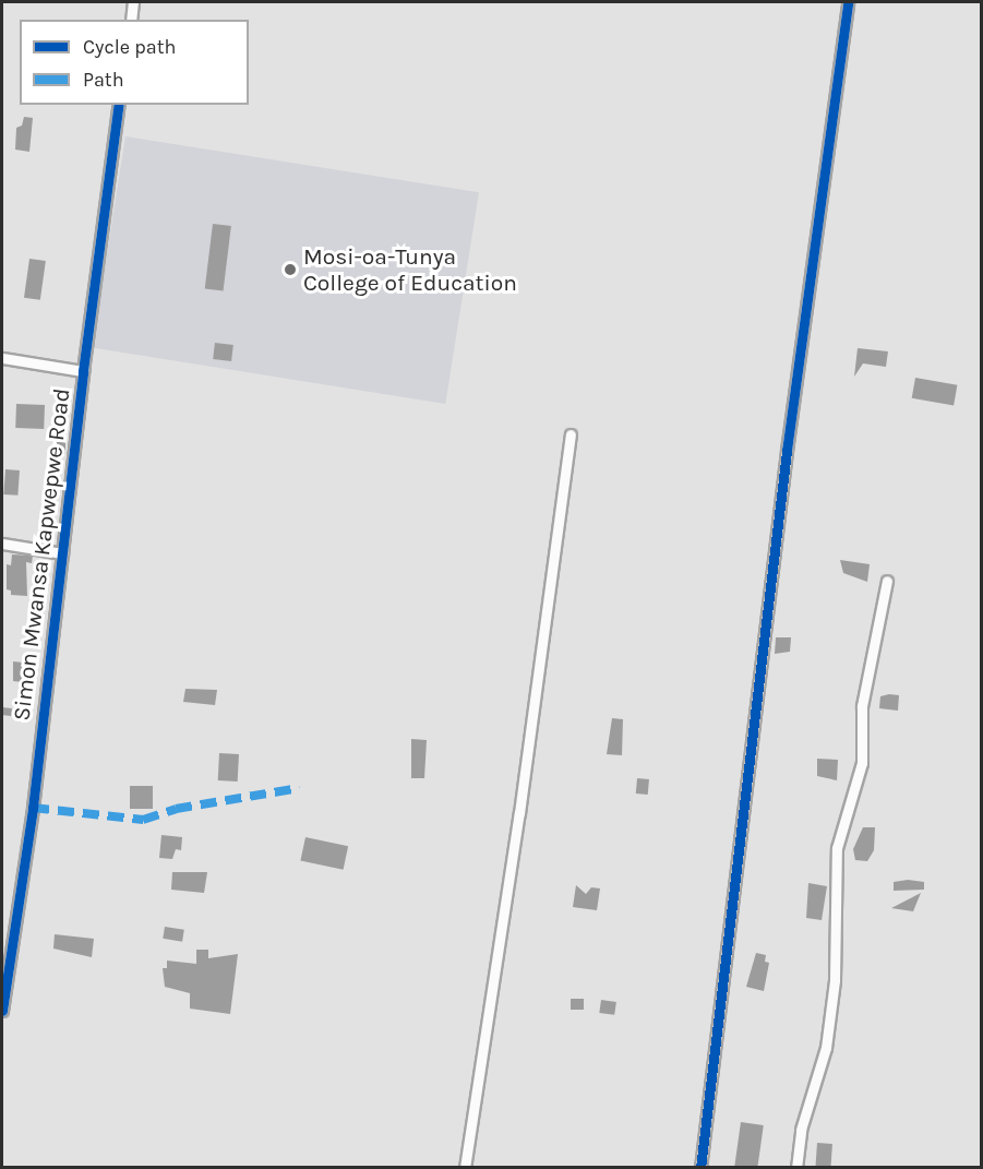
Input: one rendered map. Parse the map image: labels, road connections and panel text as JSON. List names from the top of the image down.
{
  "streets": {
    "street": ["Simon Mwansa Kapwepwe Road"]
  },
  "places": ["Mosi-oa-Tunya College of Education"],
  "legend": ["Cycle path", "Path"]
}
